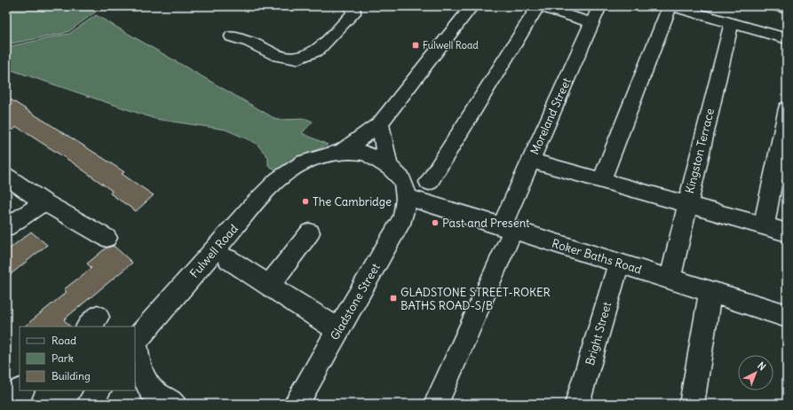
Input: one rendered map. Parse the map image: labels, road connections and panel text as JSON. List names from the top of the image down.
{
  "streets": {
    "street": [
      "Moreland Street",
      "Kingston Terrace",
      "Fulwell Road",
      "Roker Baths Road",
      "Gladstone Street",
      "Bright Street"
    ]
  },
  "crossings": [
    ["Moreland Street", "Roker Baths Road"],
    ["Kingston Terrace", "Roker Baths Road"],
    ["Fulwell Road", "Roker Baths Road"],
    ["Fulwell Road", "Gladstone Street"],
    ["Roker Baths Road", "Gladstone Street"],
    ["Roker Baths Road", "Bright Street"]
  ],
  "places": {
    "transit": ["Fulwell Road", "GLADSTONE STREET-ROKER BATHS ROAD-S/B"],
    "other": ["The Cambridge", "Past and Present"]
  },
  "legend": ["Road", "Park", "Building"],
  "north": "top right"
}
